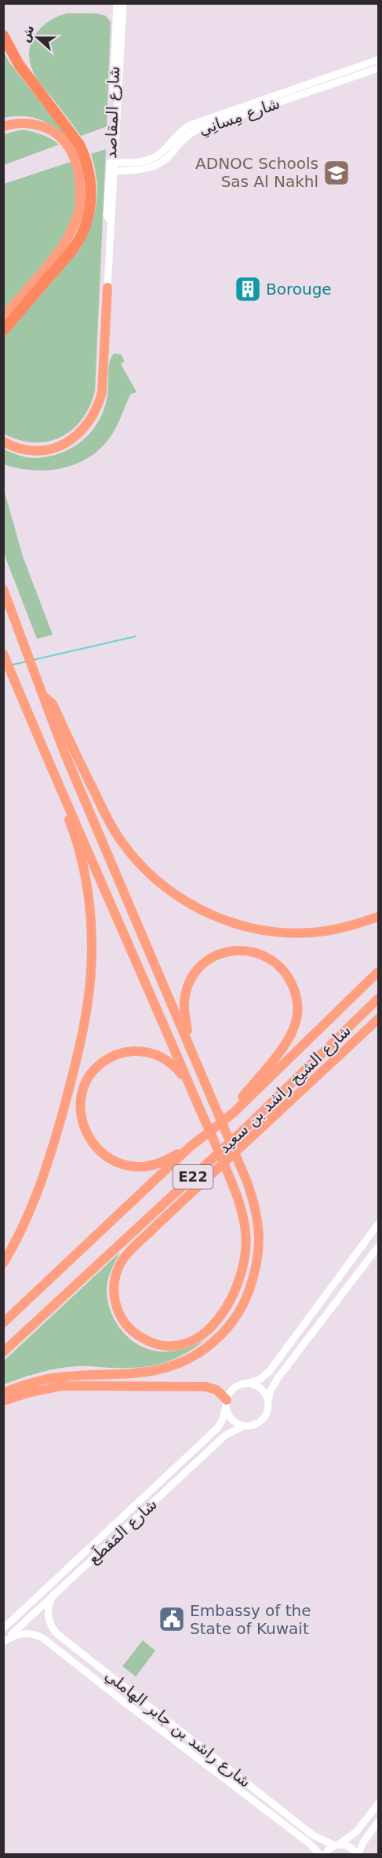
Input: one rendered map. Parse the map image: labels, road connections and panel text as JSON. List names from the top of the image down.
{
  "streets": {
    "highway": ["شارع الشيخ راشد بن سعيد", "E22"],
    "street": [
      "شارع المقاصد",
      "شارع مِسانِي",
      "شارع المَقطَع",
      "شارع راشد بن جابر الهاملي"
    ]
  },
  "crossings": [
    ["شارع المقاصد", "شارع مِسانِي"],
    ["شارع المَقطَع", "شارع راشد بن جابر الهاملي"]
  ],
  "places": {
    "school or university": ["ADNOC Schools Sas Al Nakhl"],
    "building": ["Borouge"],
    "public building": ["Embassy of the State of Kuwait"]
  },
  "north": "left"
}
